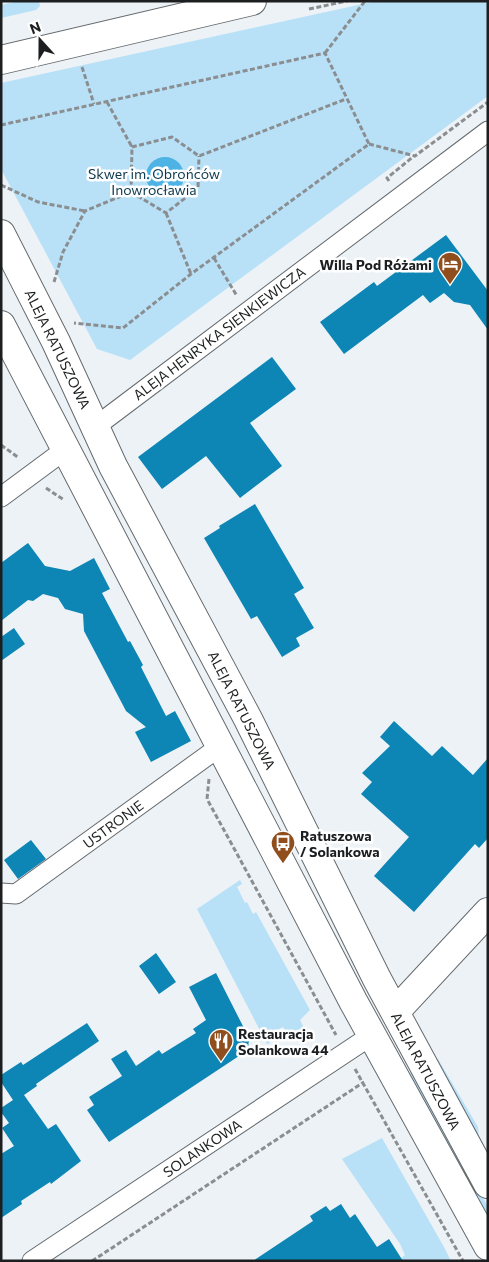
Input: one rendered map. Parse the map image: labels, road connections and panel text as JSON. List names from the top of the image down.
{
  "streets": {
    "street": [
      "ALEJA HENRYKA SIENKIEWICZA",
      "ALEJA RATUSZOWA",
      "USTRONIE",
      "SOLANKOWA"
    ]
  },
  "crossings": [
    ["ALEJA HENRYKA SIENKIEWICZA", "ALEJA RATUSZOWA"]
  ],
  "parks": ["Skwer im. Obrońców Inowrocławia"],
  "places": {
    "hotel": ["Willa Pod Różami"],
    "bus stop": ["Ratuszowa / Solankowa"],
    "restaurant": ["Restauracja Solankowa 44"]
  },
  "north": "top"
}
